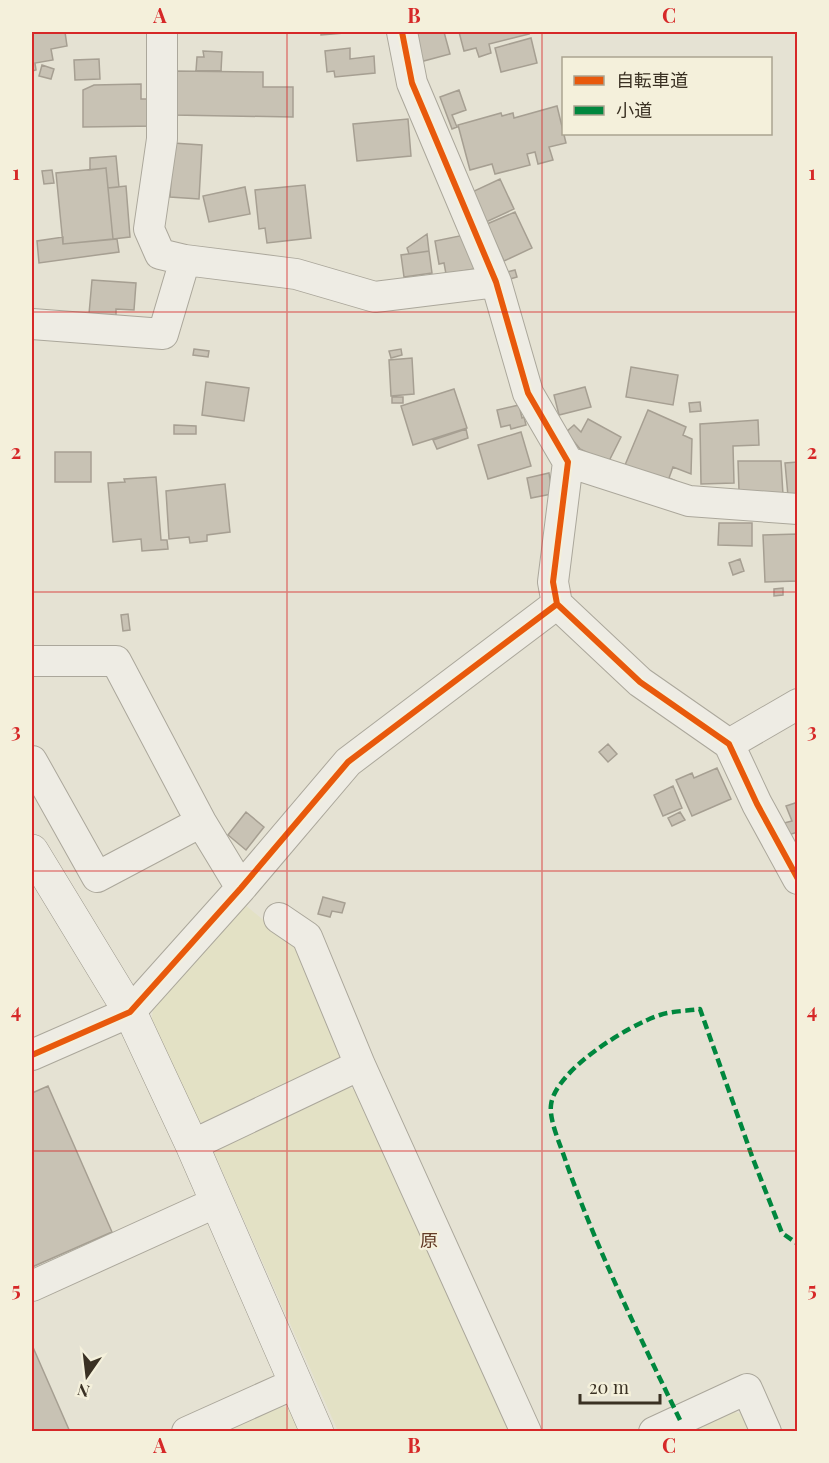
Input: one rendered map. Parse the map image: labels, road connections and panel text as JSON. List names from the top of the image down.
{
  "districts": ["原"],
  "legend": ["自転車道", "小道"],
  "scale_bar": "20 m",
  "north": "bottom",
  "grid": {
    "columns": ["A", "B", "C"],
    "rows": [
      "1",
      "2",
      "3",
      "4",
      "5"
    ]
  }
}
